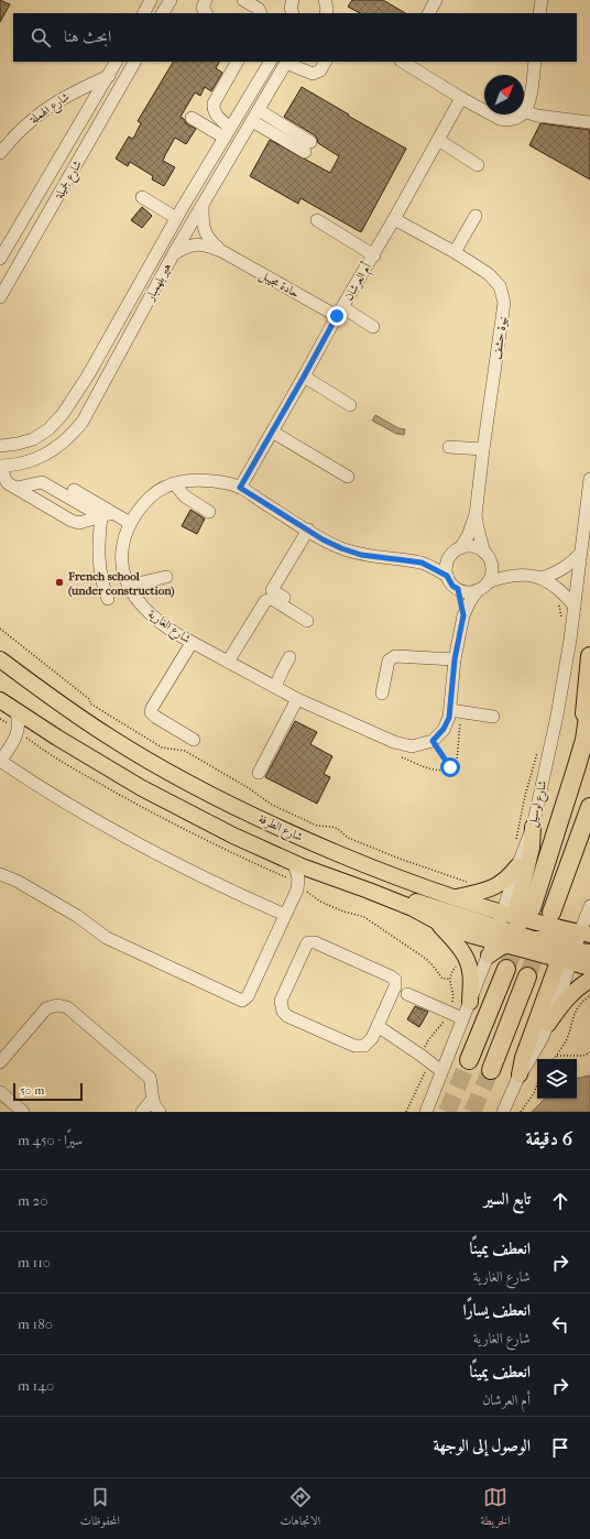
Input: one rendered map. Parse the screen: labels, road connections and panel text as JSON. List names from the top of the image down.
{
  "streets": {
    "highway": ["شارع لوسيل"],
    "main road": ["شارع الطرفة"],
    "street": [
      "شارع الهملة",
      "شارع لجميلة",
      "هير بلهمبار",
      "أم العرشان",
      "حادة مجيبل",
      "نيوة حشف",
      "شارع الغارية"
    ]
  },
  "crossings": [
    ["شارع الهملة", "شارع لجميلة"],
    ["هير بلهمبار", "حادة مجيبل"],
    ["أم العرشان", "حادة مجيبل"],
    ["أم العرشان", "نيوة حشف"],
    ["أم العرشان", "شارع الغارية"],
    ["نيوة حشف", "شارع الغارية"],
    ["شارع لوسيل", "شارع الطرفة"]
  ],
  "places": ["French school (under construction)"],
  "scale_bar": "50 m",
  "north": "top right",
  "page": {
    "search": "ابحث هنا",
    "scale": "50 m",
    "heading": ["6 دقيقة", "سيرًا · 450 m"],
    "list": [
      ["تابع السير", "20 m"],
      ["انعطف يمينًا", "شارع الغارية", "110 m"],
      ["انعطف يسارًا", "شارع الغارية", "180 m"],
      ["انعطف يمينًا", "أم العرشان", "140 m"],
      "الوصول إلى الوجهة"
    ],
    "nav": ["الخريطة", "الاتجاهات", "المحفوظات"]
  }
}
